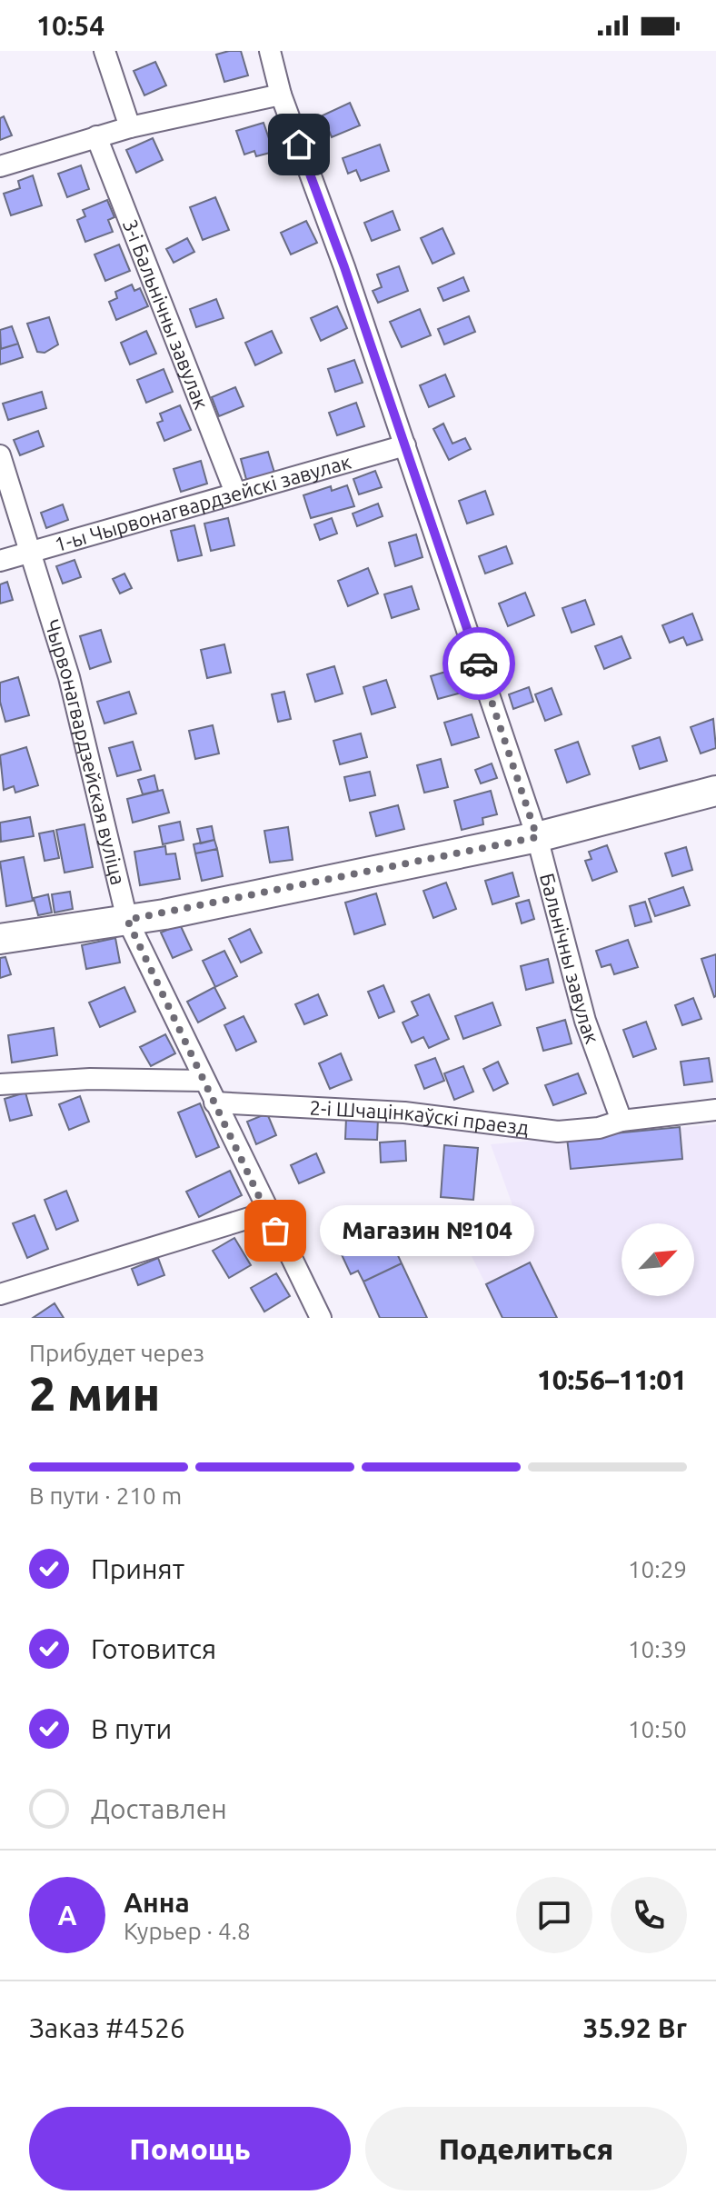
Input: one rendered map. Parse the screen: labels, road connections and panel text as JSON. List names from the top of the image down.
{
  "streets": {
    "street": [
      "3-і Бальнічны завулак",
      "1-ы Чырвонагвардзейскі завулак",
      "Чырвонагвардзейская вуліца",
      "Бальнічны завулак",
      "2-і Шчацінкаўскі праезд"
    ]
  },
  "crossings": [
    ["3-і Бальнічны завулак", "1-ы Чырвонагвардзейскі завулак"],
    ["1-ы Чырвонагвардзейскі завулак", "Чырвонагвардзейская вуліца"],
    ["1-ы Чырвонагвардзейскі завулак", "Бальнічны завулак"],
    ["Чырвонагвардзейская вуліца", "2-і Шчацінкаўскі праезд"],
    ["Бальнічны завулак", "2-і Шчацінкаўскі праезд"]
  ],
  "places": ["Магазин №104"],
  "north": "top right",
  "page": {
    "status": "10:54",
    "bubble": "Магазин №104",
    "heading": ["2 мин", "Прибудет через", "10:56–11:01"],
    "panel": [
      "Анна",
      "Курьер · 4.8",
      "Заказ #4526",
      "35.92 Br"
    ],
    "bar": "В пути · 210 m",
    "list": [
      ["Принят", "10:29"],
      ["Готовится", "10:39"],
      ["В пути", "10:50"],
      "Доставлен"
    ],
    "round": "А",
    "buttons": ["Помощь", "Поделиться"]
  }
}
